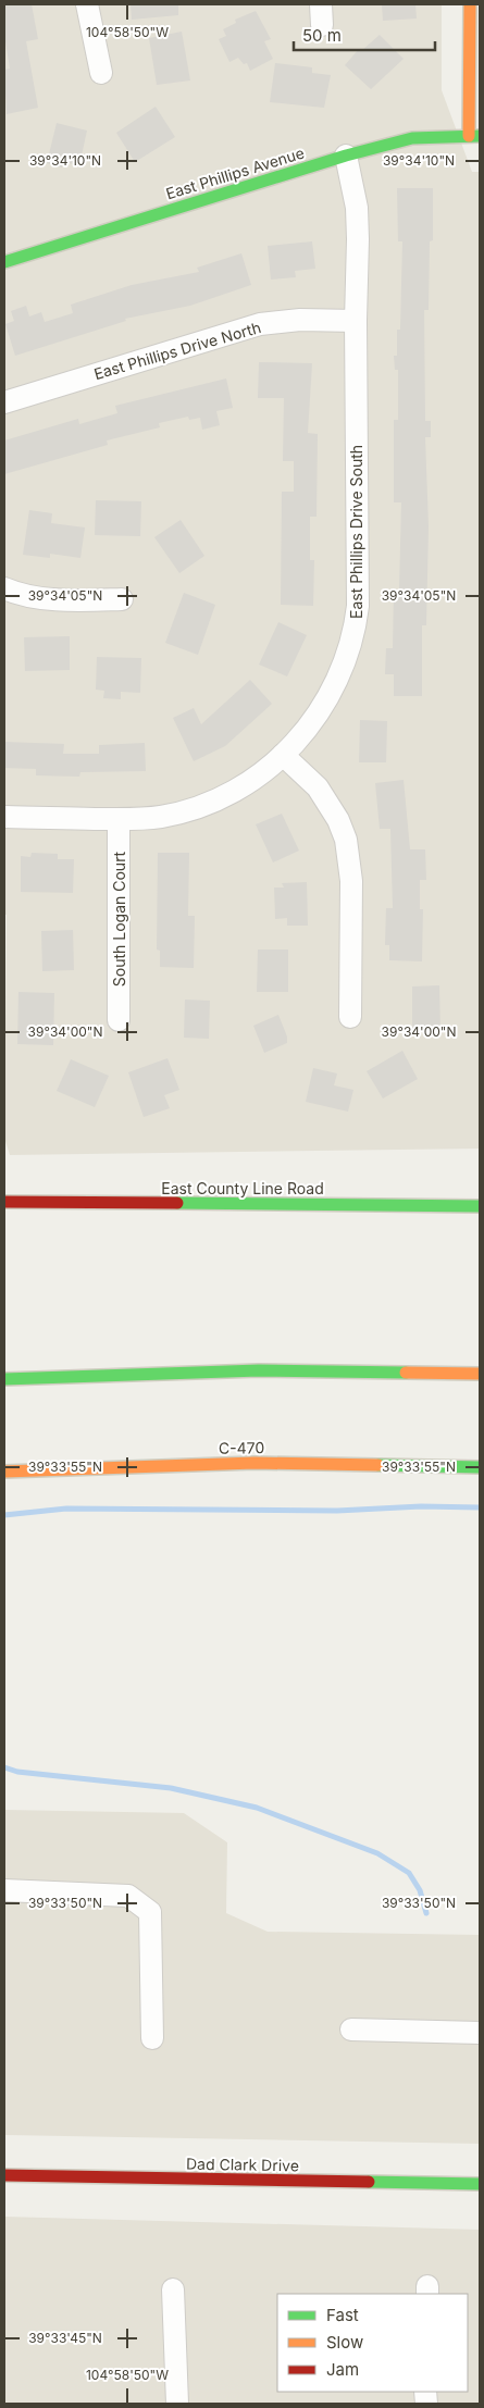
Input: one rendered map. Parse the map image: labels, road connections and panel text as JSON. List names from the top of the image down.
{
  "streets": {
    "main road": [
      "East Phillips Avenue",
      "East County Line Road",
      "C-470",
      "Dad Clark Drive"
    ],
    "street": ["East Phillips Drive North", "East Phillips Drive South", "South Logan Court"]
  },
  "crossings": [
    ["East Phillips Avenue", "East Phillips Drive South"],
    ["East Phillips Drive North", "East Phillips Drive South"],
    ["East Phillips Drive South", "South Logan Court"]
  ],
  "legend": ["Fast", "Slow", "Jam"],
  "scale_bar": "50 m",
  "coordinates": [
    "104°58'50\"W",
    "39°34'10\"N",
    "39°34'05\"N",
    "39°34'00\"N",
    "39°33'55\"N",
    "39°33'50\"N",
    "39°33'45\"N"
  ]
}
